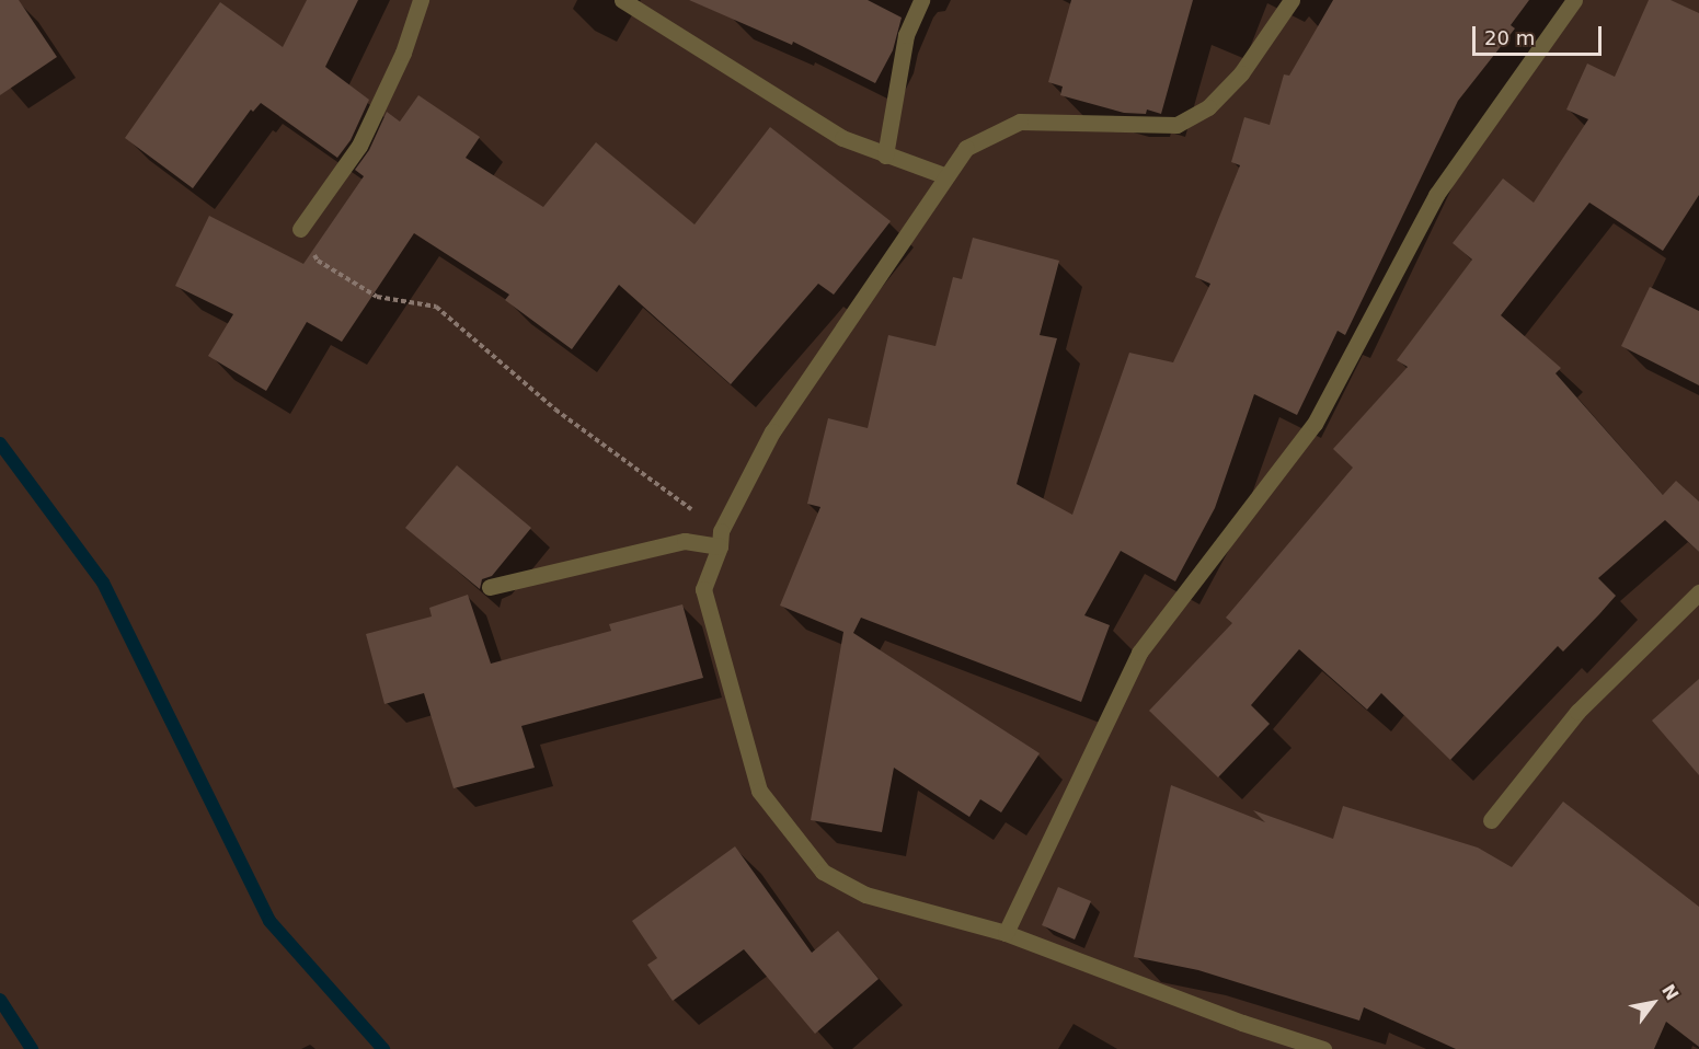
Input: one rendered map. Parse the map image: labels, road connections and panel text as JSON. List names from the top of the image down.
{
  "scale_bar": "20 m",
  "north": "top right"
}
